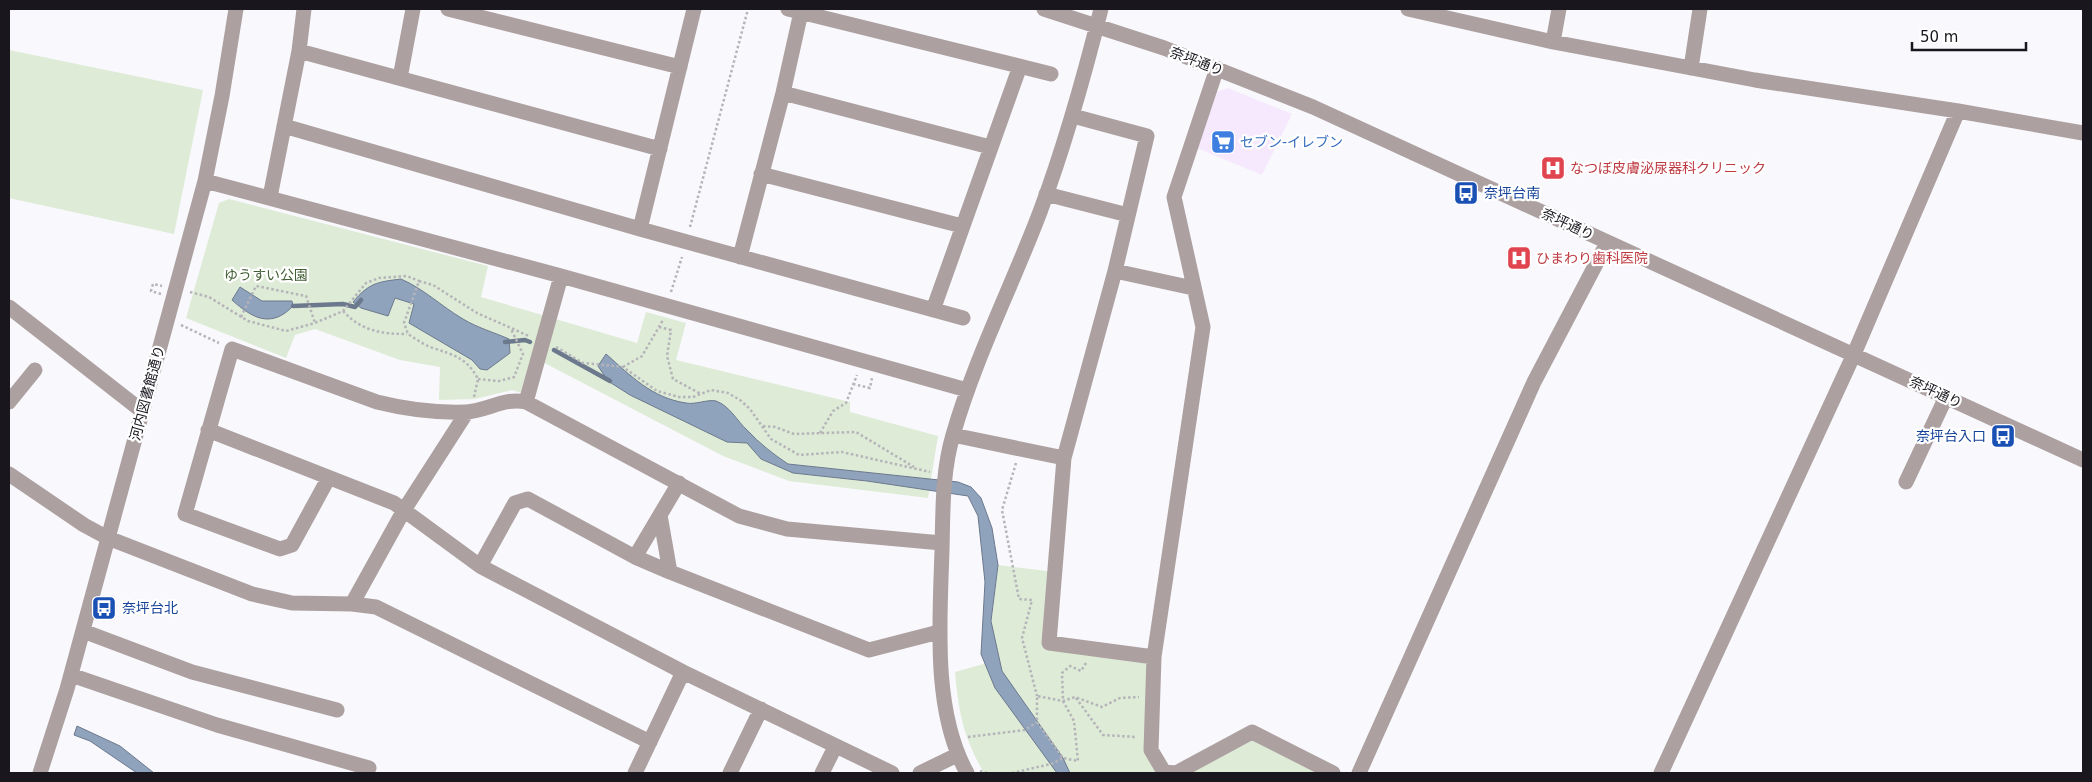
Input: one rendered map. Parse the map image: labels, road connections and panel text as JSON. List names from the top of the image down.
{
  "streets": {
    "street": ["奈坪通り", "河内図書館通り"]
  },
  "parks": ["ゆうすい公園"],
  "places": {
    "supermarket": ["セブン-イレブン"],
    "hospital": ["なつぼ皮膚泌尿器科クリニック", "ひまわり歯科医院"],
    "bus stop": ["奈坪台南", "奈坪台入口", "奈坪台北"]
  },
  "scale_bar": "50 m"
}
